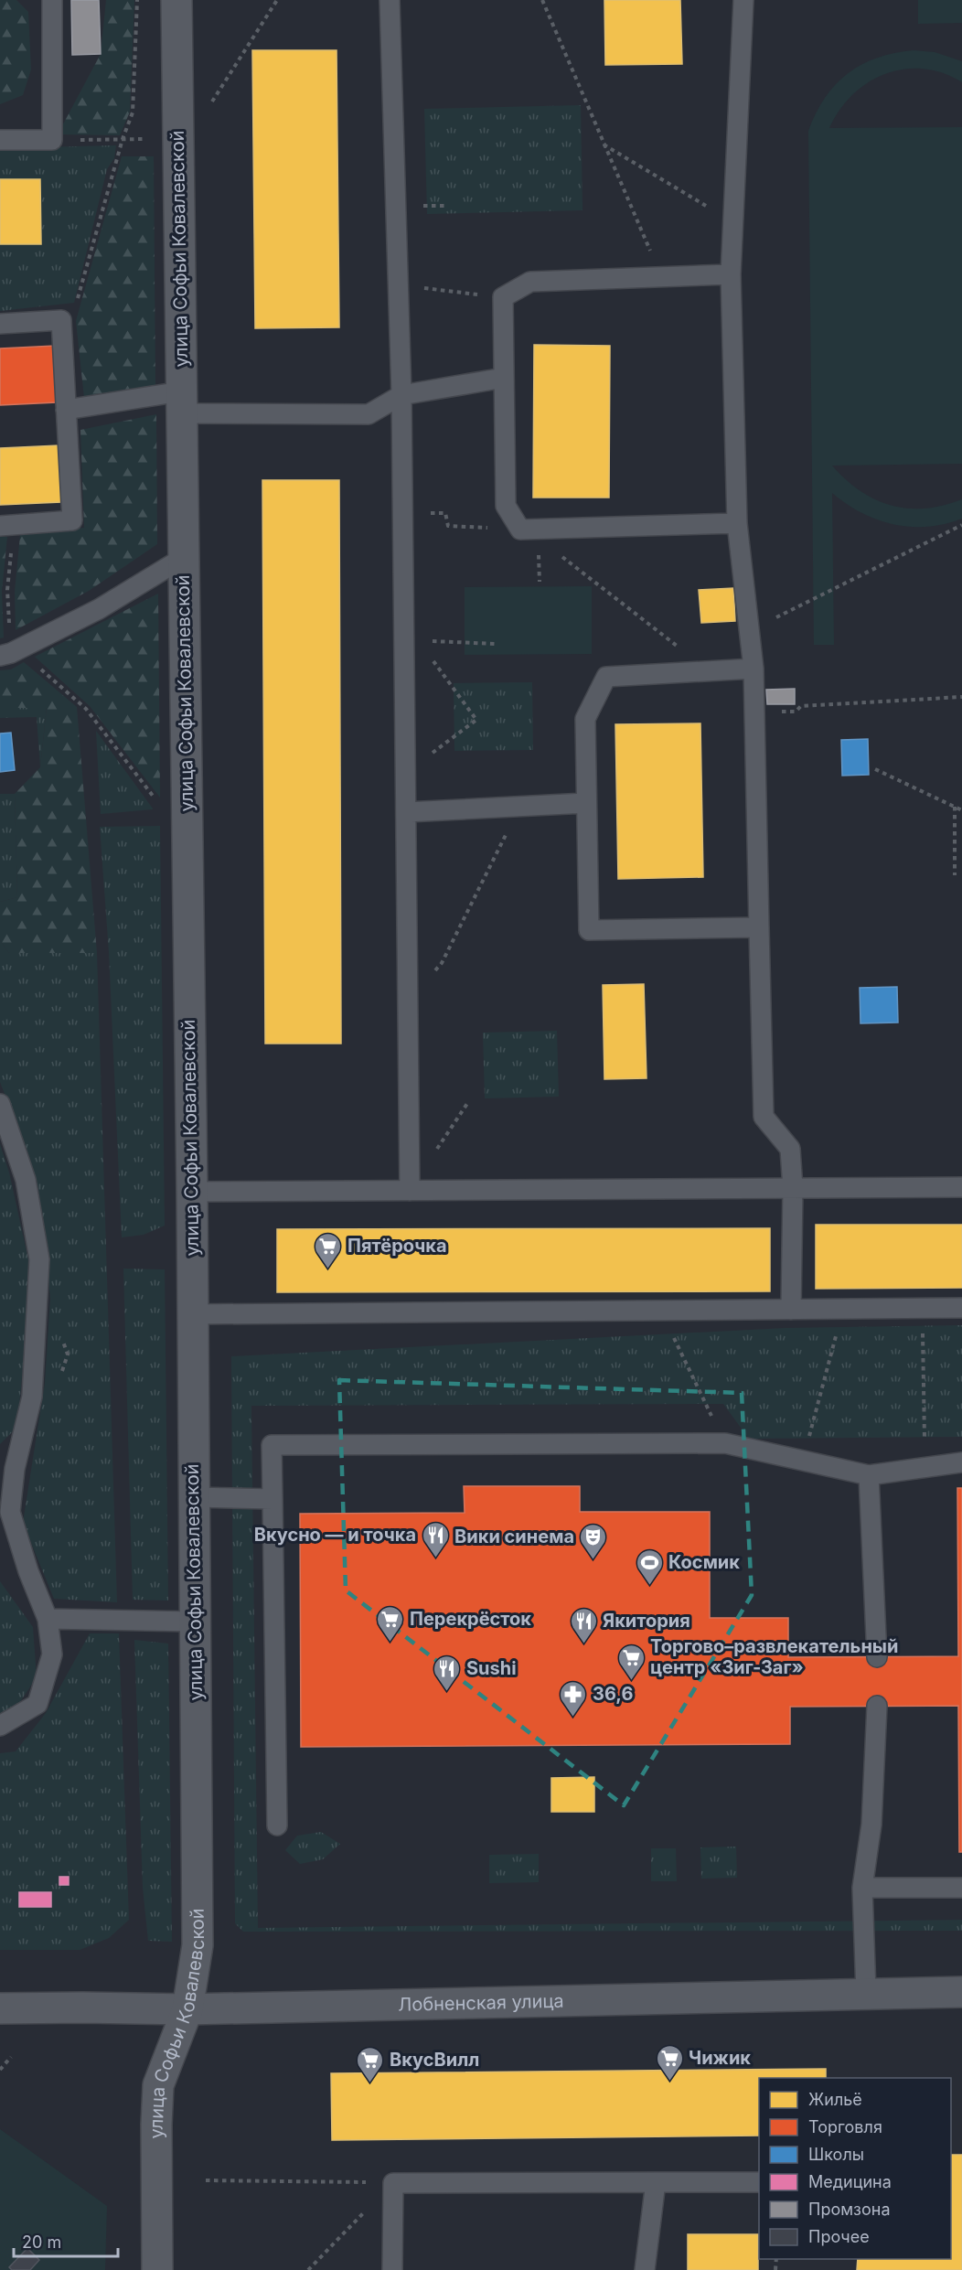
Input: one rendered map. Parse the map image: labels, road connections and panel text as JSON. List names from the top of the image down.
{
  "streets": {
    "street": ["улица Софьи Ковалевской", "Лобненская улица"]
  },
  "crossings": [
    ["улица Софьи Ковалевской", "Лобненская улица"]
  ],
  "places": {
    "supermarket": [
      "Пятёрочка",
      "Перекрёсток",
      "Торгово–развлекательный центр «Зиг-Заг»",
      "Чижик",
      "ВкусВилл"
    ],
    "restaurant": ["Вкусно — и точка", "Якитория", "Sushi"],
    "theatre": ["Вики синема"],
    "sports": ["Космик"],
    "pharmacy": ["36,6"]
  },
  "legend": [
    "Жильё",
    "Торговля",
    "Школы",
    "Медицина",
    "Промзона",
    "Прочее"
  ],
  "scale_bar": "20 m"
}
